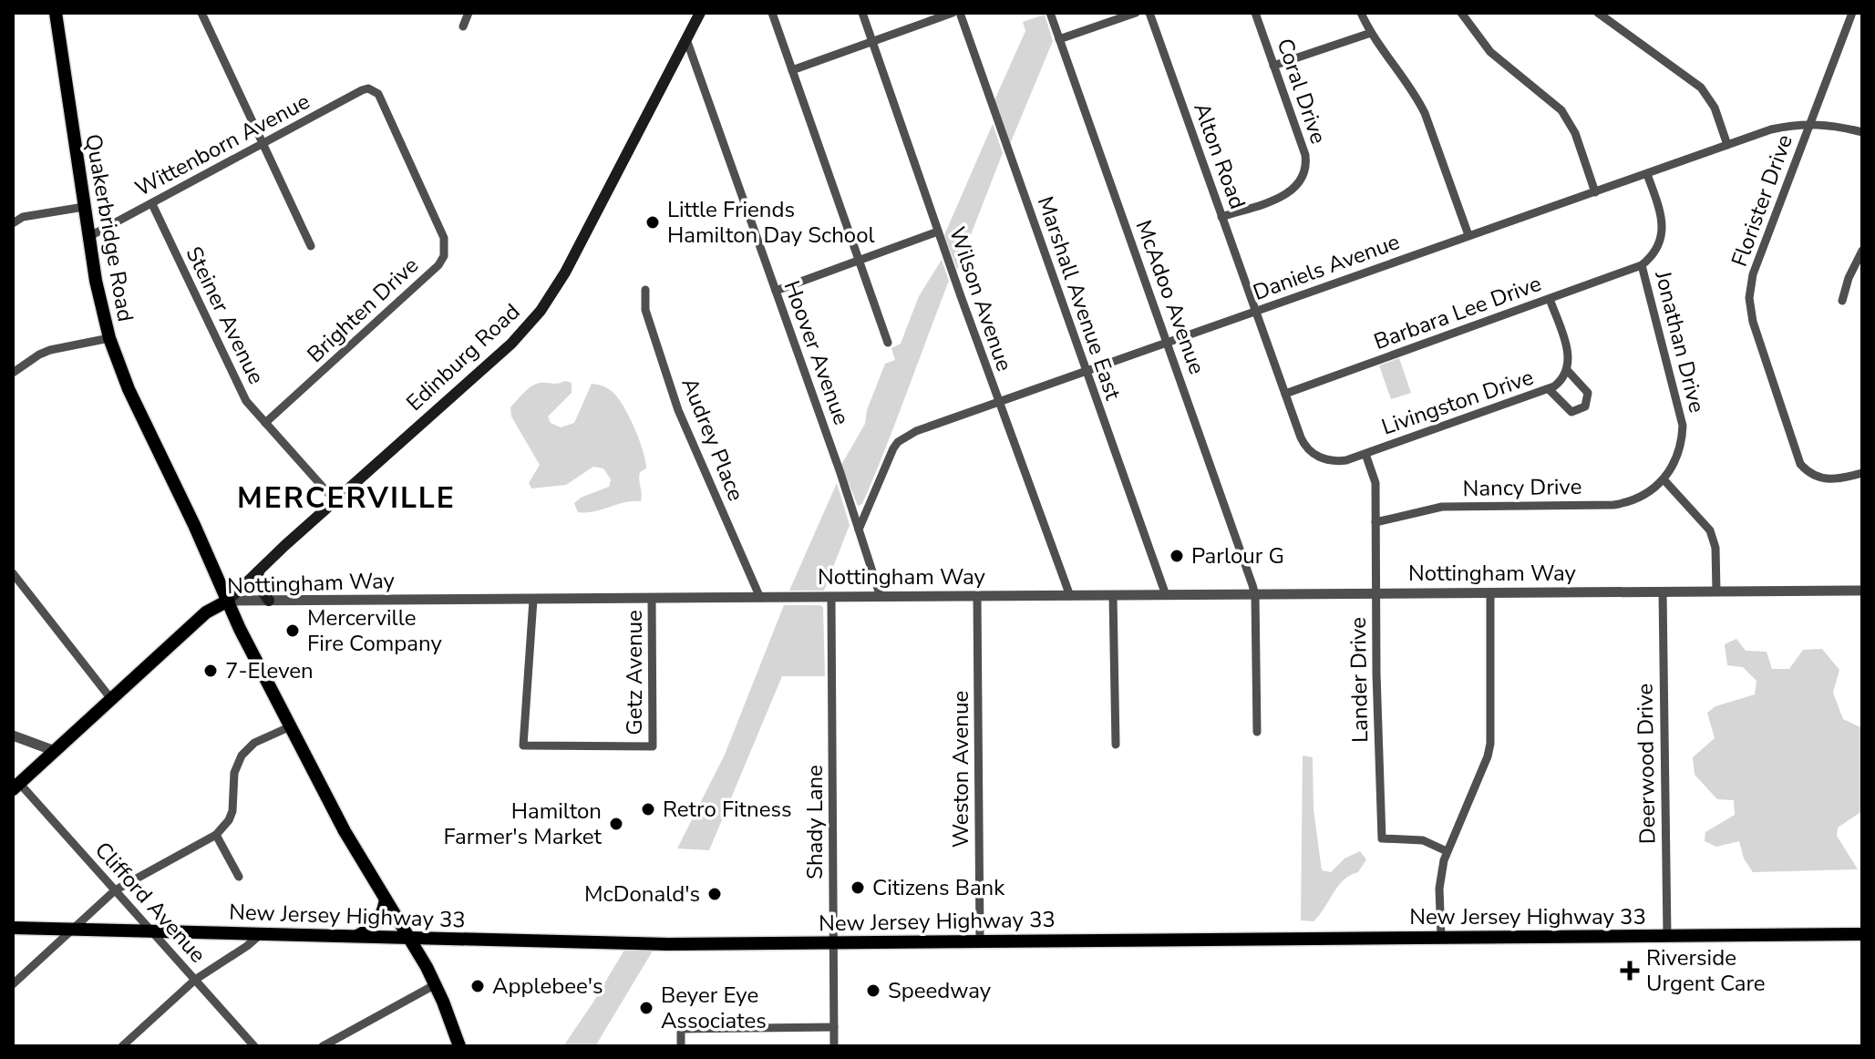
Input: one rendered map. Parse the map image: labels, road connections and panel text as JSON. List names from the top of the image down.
{
  "streets": {
    "main road": [
      "Quakerbridge Road",
      "Edinburg Road",
      "Nottingham Way",
      "New Jersey Highway 33"
    ],
    "street": [
      "Coral Drive",
      "Wittenborn Avenue",
      "Alton Road",
      "Florister Drive",
      "Daniels Avenue",
      "McAdoo Avenue",
      "Marshall Avenue East",
      "Wilson Avenue",
      "Brighten Drive",
      "Barbara Lee Drive",
      "Steiner Avenue",
      "Jonathan Drive",
      "Hoover Avenue",
      "Livingston Drive",
      "Audrey Place",
      "Nancy Drive",
      "Getz Avenue",
      "Lander Drive",
      "Deerwood Drive",
      "Weston Avenue",
      "Shady Lane",
      "Clifford Avenue"
    ]
  },
  "crossings": [
    ["Coral Drive", "Alton Road"],
    ["Wittenborn Avenue", "Quakerbridge Road"],
    ["Wittenborn Avenue", "Brighten Drive"],
    ["Wittenborn Avenue", "Steiner Avenue"],
    ["Alton Road", "Daniels Avenue"],
    ["Alton Road", "Barbara Lee Drive"],
    ["Alton Road", "Livingston Drive"],
    ["Florister Drive", "Daniels Avenue"],
    ["Quakerbridge Road", "Edinburg Road"],
    ["Quakerbridge Road", "Nottingham Way"],
    ["Quakerbridge Road", "New Jersey Highway 33"],
    ["Daniels Avenue", "McAdoo Avenue"],
    ["Daniels Avenue", "Marshall Avenue East"],
    ["Daniels Avenue", "Wilson Avenue"],
    ["Daniels Avenue", "Jonathan Drive"],
    ["Daniels Avenue", "Hoover Avenue"],
    ["McAdoo Avenue", "Nottingham Way"],
    ["Marshall Avenue East", "Nottingham Way"],
    ["Wilson Avenue", "Nottingham Way"],
    ["Brighten Drive", "Steiner Avenue"],
    ["Barbara Lee Drive", "Jonathan Drive"],
    ["Barbara Lee Drive", "Livingston Drive"],
    ["Steiner Avenue", "Edinburg Road"],
    ["Jonathan Drive", "Nancy Drive"],
    ["Hoover Avenue", "Edinburg Road"],
    ["Hoover Avenue", "Nottingham Way"],
    ["Edinburg Road", "Nottingham Way"],
    ["Livingston Drive", "Lander Drive"],
    ["Audrey Place", "Nottingham Way"],
    ["Nancy Drive", "Lander Drive"],
    ["Nottingham Way", "Getz Avenue"],
    ["Nottingham Way", "Lander Drive"],
    ["Nottingham Way", "Deerwood Drive"],
    ["Nottingham Way", "Weston Avenue"],
    ["Nottingham Way", "Shady Lane"],
    ["Nottingham Way", "Clifford Avenue"],
    ["Deerwood Drive", "New Jersey Highway 33"],
    ["Weston Avenue", "New Jersey Highway 33"],
    ["Shady Lane", "New Jersey Highway 33"],
    ["Clifford Avenue", "New Jersey Highway 33"]
  ],
  "districts": ["MERCERVILLE"],
  "places": {
    "other": [
      "Little Friends Hamilton Day School",
      "Parlour G",
      "Mercerville Fire Company",
      "7-Eleven",
      "Retro Fitness",
      "Hamilton Farmer's Market",
      "Citizens Bank",
      "McDonald's",
      "Applebee's",
      "Speedway",
      "Beyer Eye Associates"
    ],
    "health": ["Riverside Urgent Care"]
  }
}
